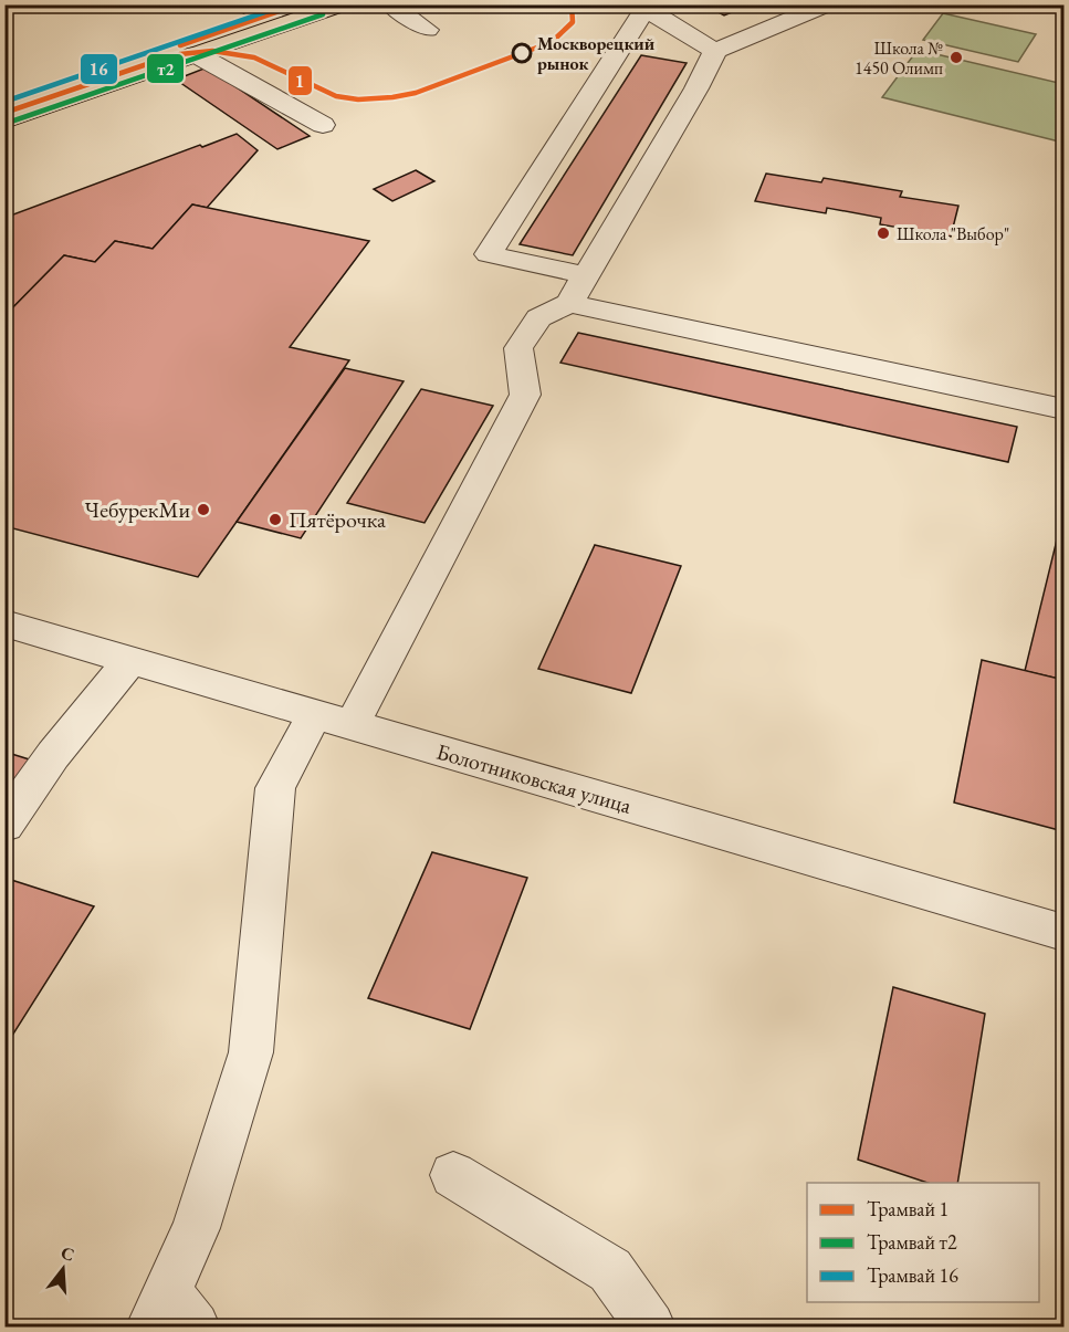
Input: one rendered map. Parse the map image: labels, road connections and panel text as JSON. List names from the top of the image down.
{
  "streets": {
    "street": ["Болотниковская улица"]
  },
  "places": [
    "Москворецкий рынок",
    "Школа № 1450 Олимп",
    "Школа \"Выбор\"",
    "ЧебурекМи",
    "Пятёрочка"
  ],
  "lines": ["tram line 1", "tram line 16", "tram line т2"],
  "legend": ["Трамвай 1", "Трамвай т2", "Трамвай 16"],
  "north": "top"
}
